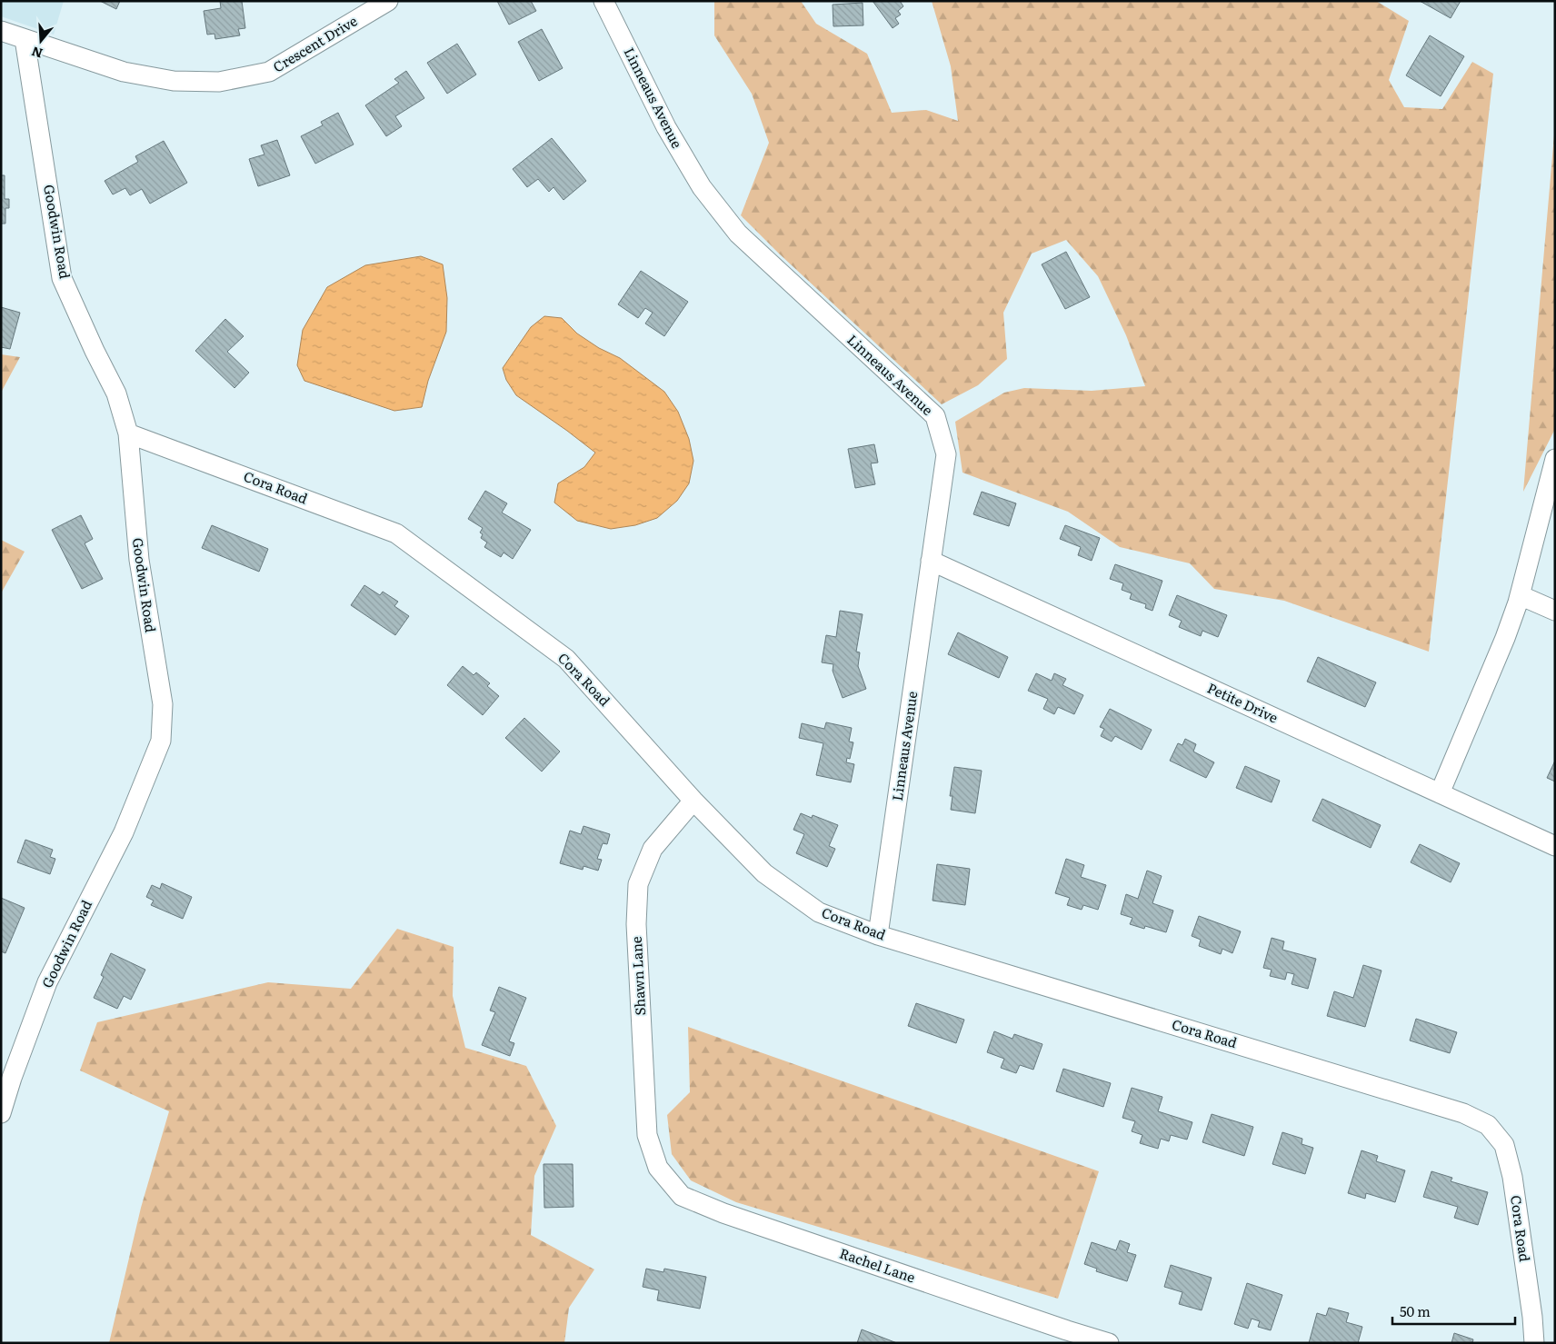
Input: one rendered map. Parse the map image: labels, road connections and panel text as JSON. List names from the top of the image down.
{
  "streets": {
    "street": [
      "Crescent Drive",
      "Linneaus Avenue",
      "Goodwin Road",
      "Cora Road",
      "Petite Drive",
      "Shawn Lane",
      "Rachel Lane"
    ]
  },
  "crossings": [
    ["Crescent Drive", "Goodwin Road"],
    ["Linneaus Avenue", "Cora Road"],
    ["Linneaus Avenue", "Petite Drive"],
    ["Goodwin Road", "Cora Road"],
    ["Cora Road", "Shawn Lane"],
    ["Shawn Lane", "Rachel Lane"]
  ],
  "scale_bar": "50 m",
  "north": "bottom"
}
